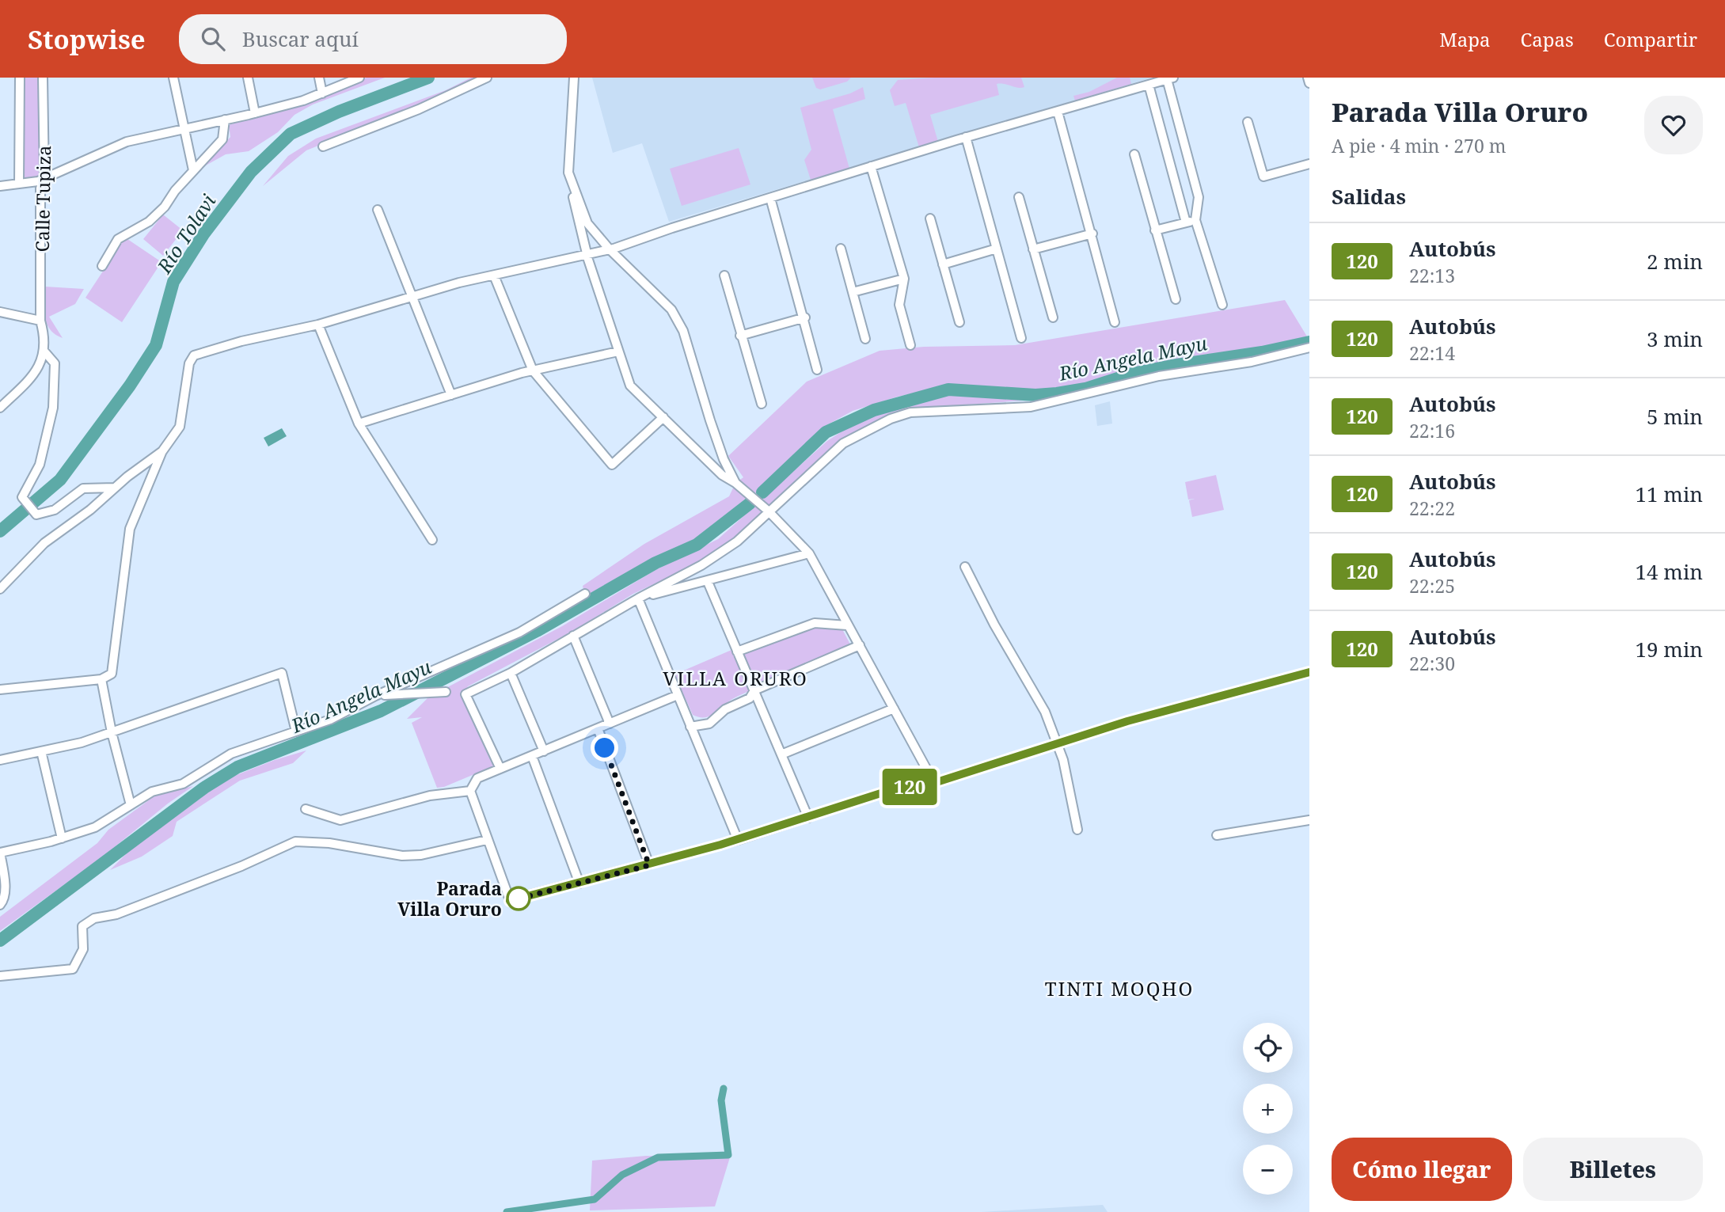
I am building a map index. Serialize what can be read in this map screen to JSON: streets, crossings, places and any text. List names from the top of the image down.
{
  "streets": {
    "street": ["Calle Tupiza"]
  },
  "districts": ["VILLA ORURO", "TINTI MOQHO"],
  "water": ["Río Tolavi", "Río Angela Mayu"],
  "places": ["Parada Villa Oruro"],
  "lines": ["bus line 120"],
  "page": {
    "header": "Stopwise",
    "search": "Buscar aquí",
    "nav": ["Mapa", "Capas", "Compartir"],
    "on_map": "120",
    "heading": [
      ["Parada Villa Oruro", "A pie · 4 min · 270 m"],
      "Salidas"
    ],
    "list": [
      {
        "mark": "120",
        "name": "Autobús",
        "note": "22:13",
        "value": "2 min"
      },
      {
        "mark": "120",
        "name": "Autobús",
        "note": "22:14",
        "value": "3 min"
      },
      {
        "mark": "120",
        "name": "Autobús",
        "note": "22:16",
        "value": "5 min"
      },
      {
        "mark": "120",
        "name": "Autobús",
        "note": "22:22",
        "value": "11 min"
      },
      {
        "mark": "120",
        "name": "Autobús",
        "note": "22:25",
        "value": "14 min"
      },
      {
        "mark": "120",
        "name": "Autobús",
        "note": "22:30",
        "value": "19 min"
      }
    ],
    "map_buttons": ["+", "−"],
    "buttons": ["Cómo llegar", "Billetes"]
  }
}
